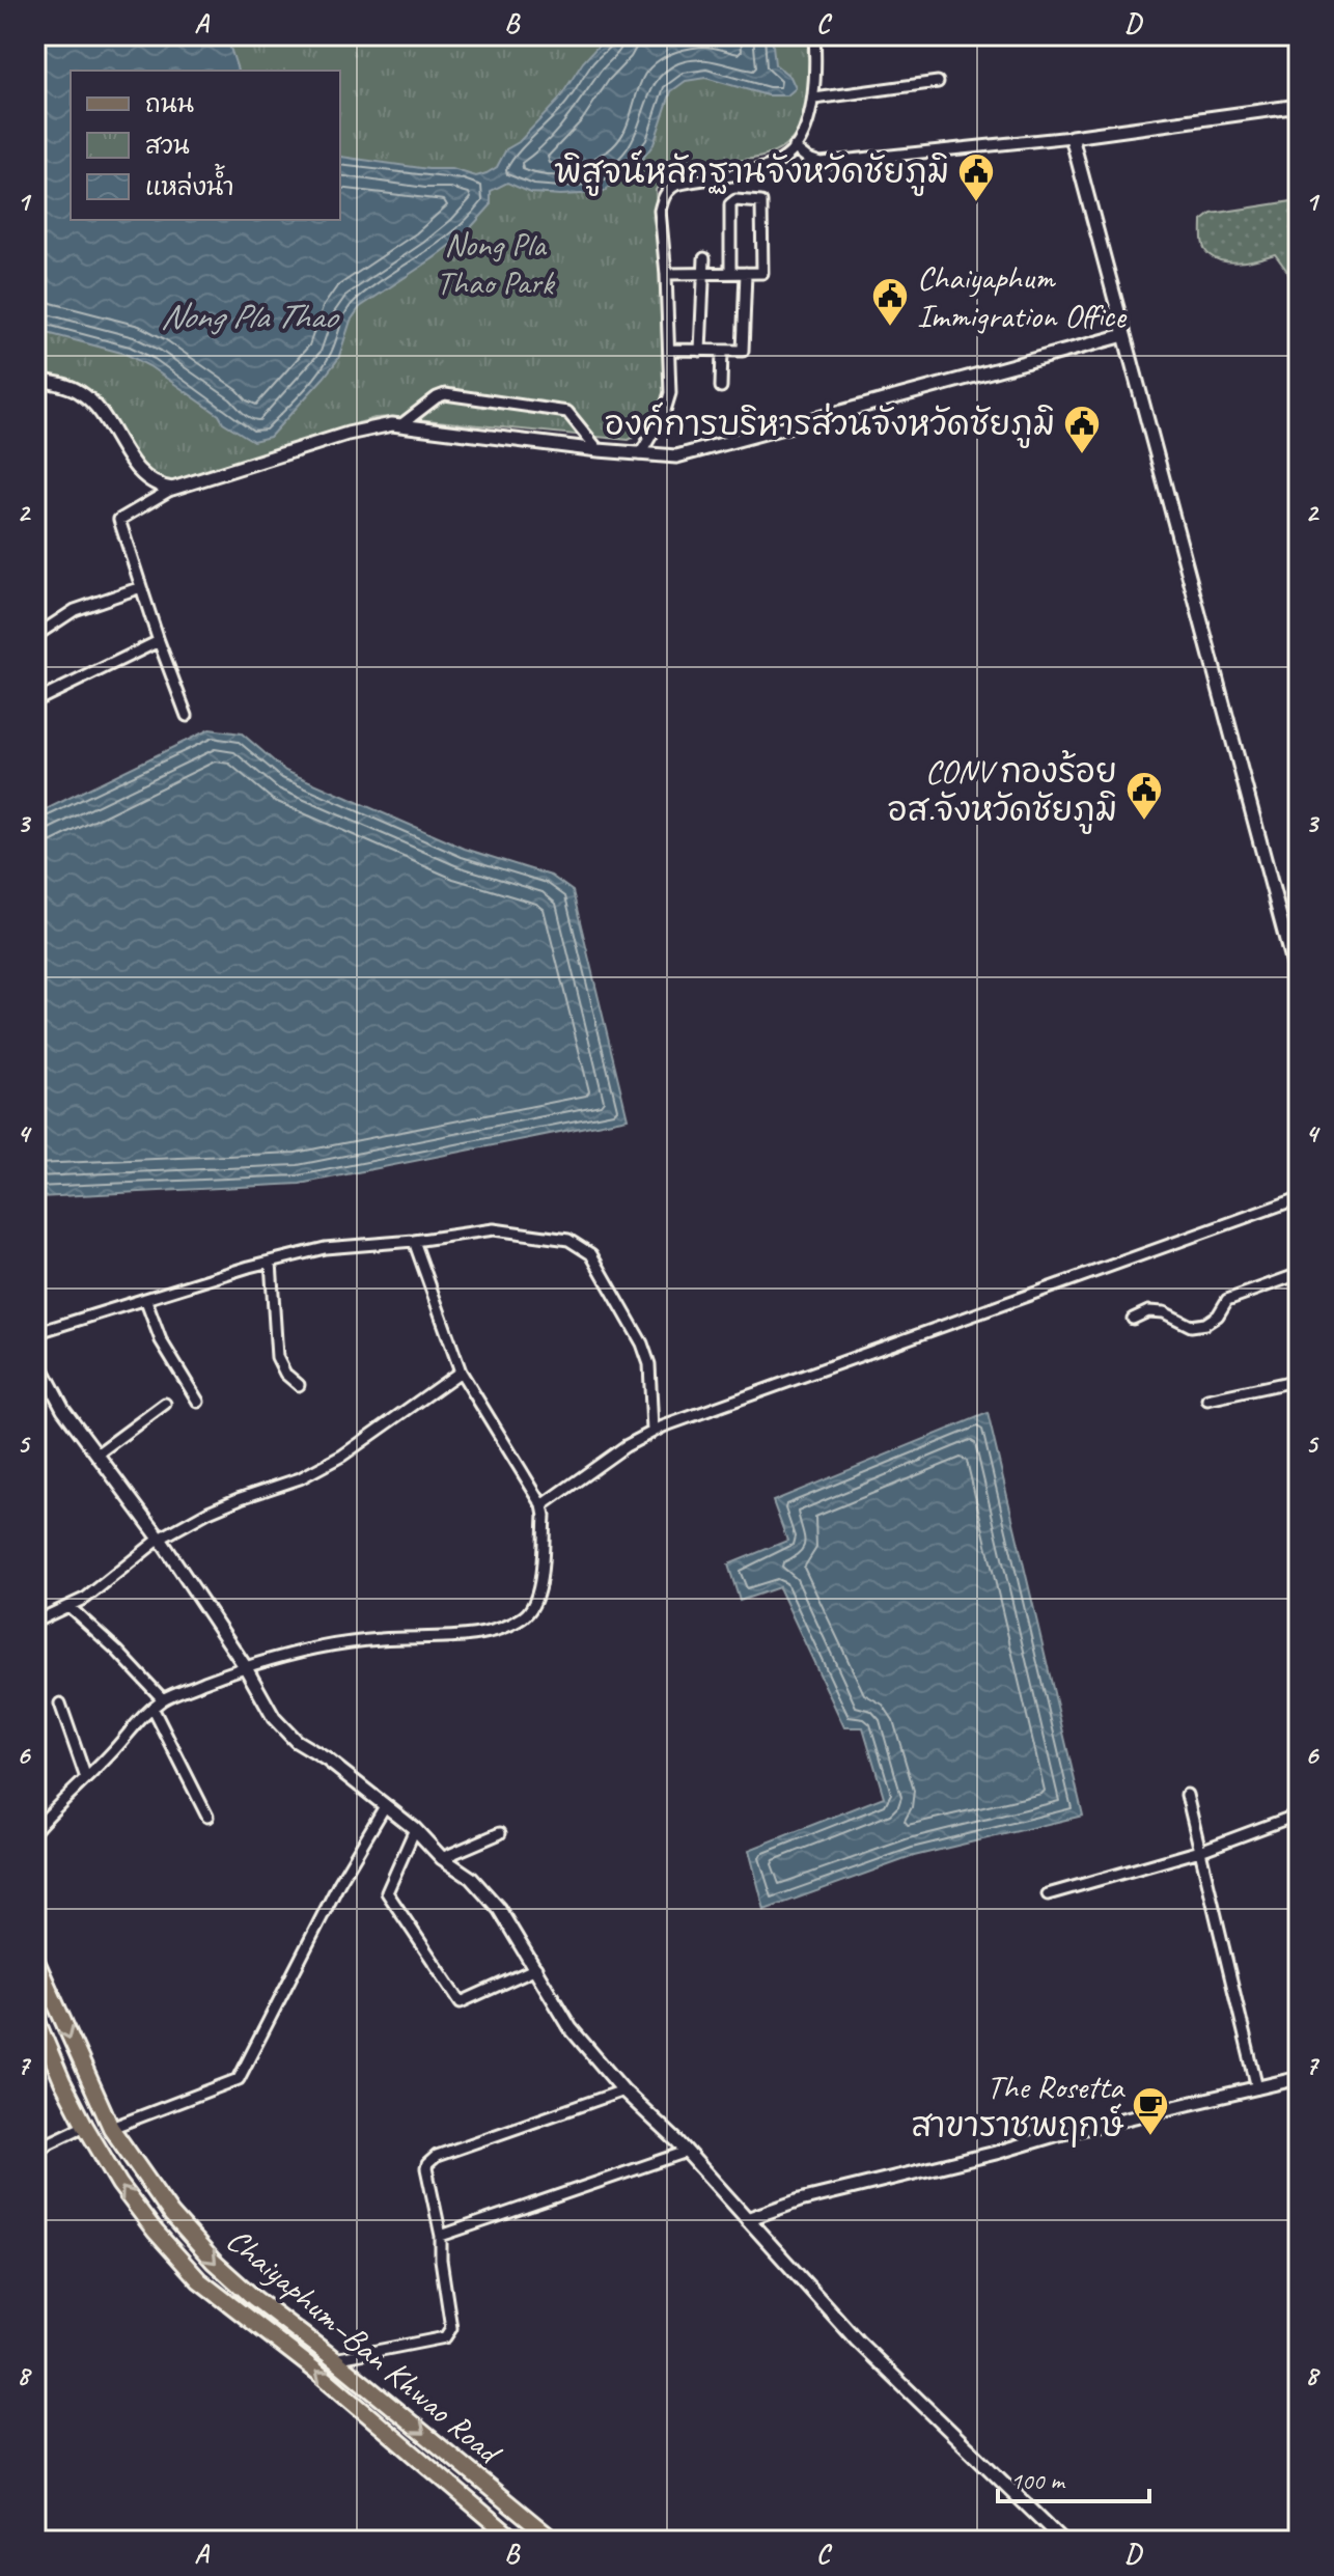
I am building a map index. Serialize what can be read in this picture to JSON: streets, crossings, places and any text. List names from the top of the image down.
{
  "streets": {
    "main road": ["Chaiyaphum–Ban Khwao Road"]
  },
  "water": ["Nong Pla Thao"],
  "parks": ["Nong Pla Thao Park"],
  "places": {
    "public building": [
      "พิสูจน์หลักฐานจังหวัดชัยภูมิ",
      "Chaiyaphum Immigration Office",
      "องค์การบริหารส่วนจังหวัดชัยภูมิ",
      "CONV กองร้อย อส.จังหวัดชัยภูมิ"
    ],
    "cafe": ["The Rosetta สาขาราชพฤกษ์"]
  },
  "legend": ["ถนน", "สวน", "แหล่งน้ำ"],
  "scale_bar": "100 m",
  "grid": {
    "columns": [
      "A",
      "B",
      "C",
      "D"
    ],
    "rows": [
      "1",
      "2",
      "3",
      "4",
      "5",
      "6",
      "7",
      "8"
    ]
  }
}
